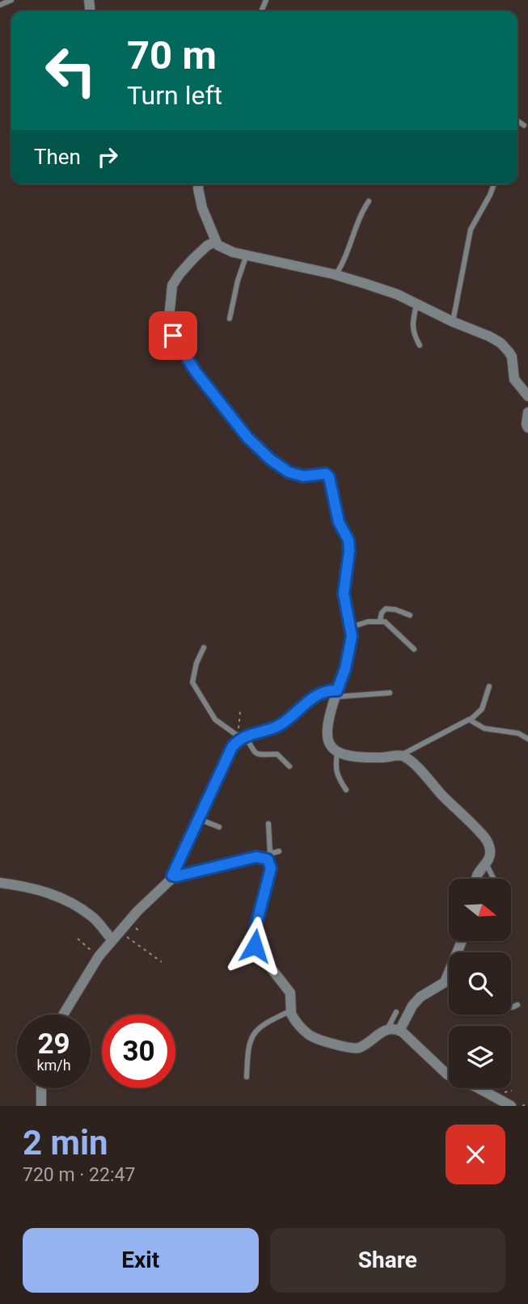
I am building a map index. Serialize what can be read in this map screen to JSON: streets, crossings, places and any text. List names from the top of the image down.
{
  "north": "right",
  "page": {
    "turn": ["70 m", "Turn left"],
    "then": "Then",
    "speed": "29 km/h",
    "limit": "30",
    "heading": ["2 min", "720 m · 22:47"],
    "buttons": ["Exit", "Share"]
  }
}
